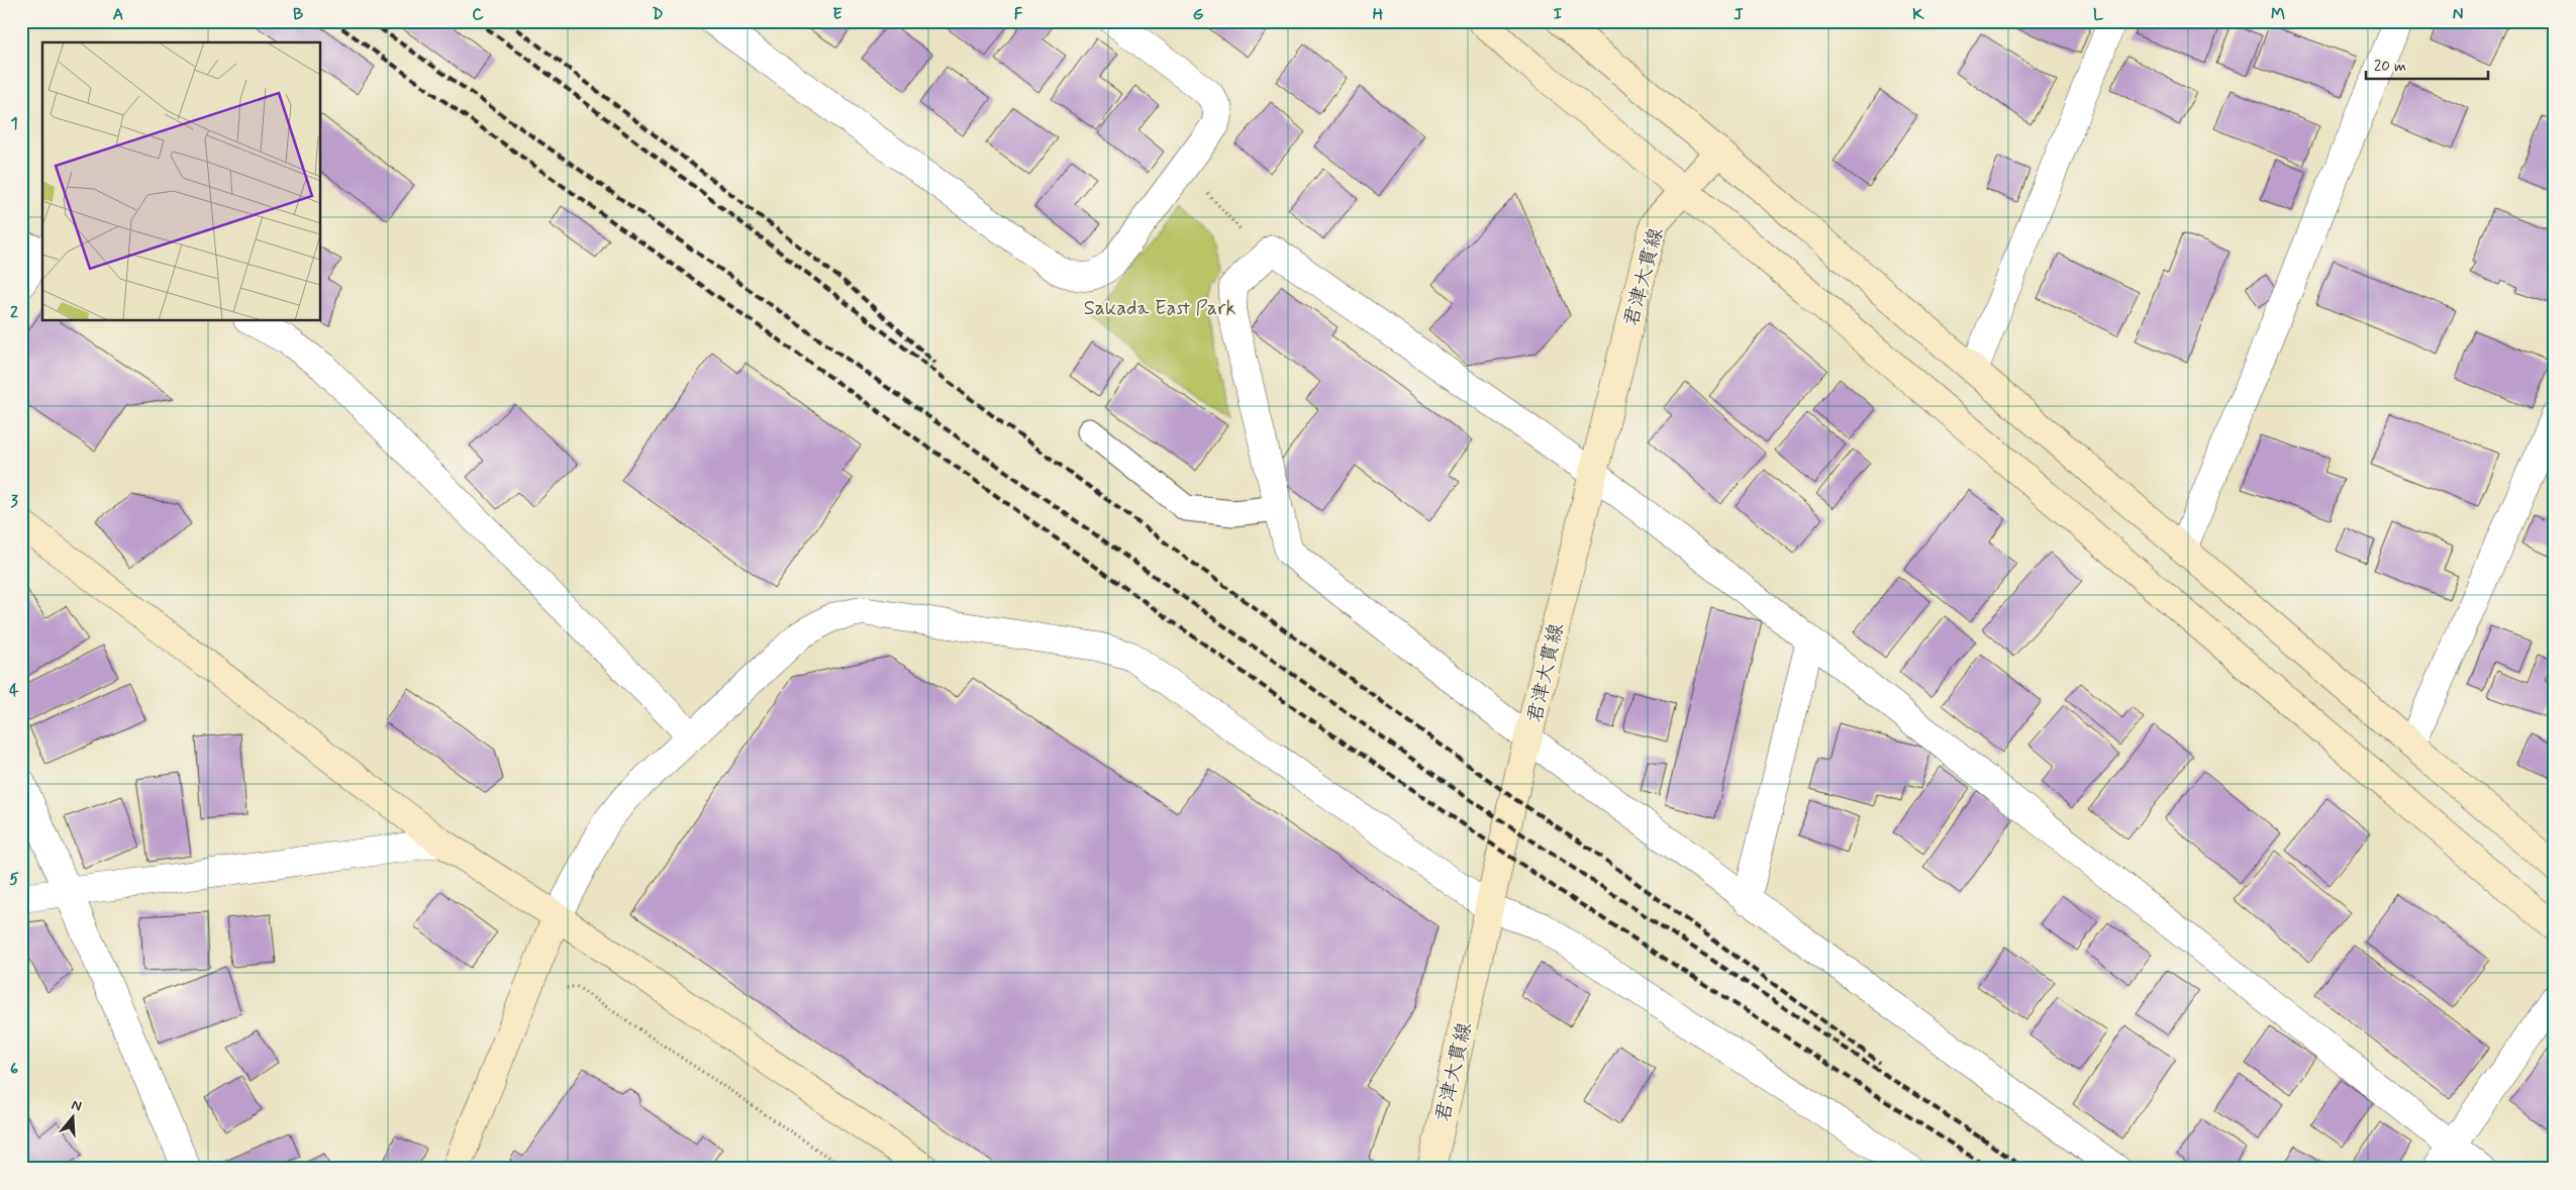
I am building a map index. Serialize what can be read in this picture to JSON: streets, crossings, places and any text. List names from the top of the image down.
{
  "streets": {
    "street": ["君津大貫線"]
  },
  "parks": ["Sakada East Park"],
  "scale_bar": "20 m",
  "north": "top",
  "grid": {
    "columns": [
      "A",
      "B",
      "C",
      "D",
      "E",
      "F",
      "G",
      "H",
      "I",
      "J",
      "K",
      "L",
      "M",
      "N"
    ],
    "rows": [
      "1",
      "2",
      "3",
      "4",
      "5",
      "6"
    ]
  }
}
